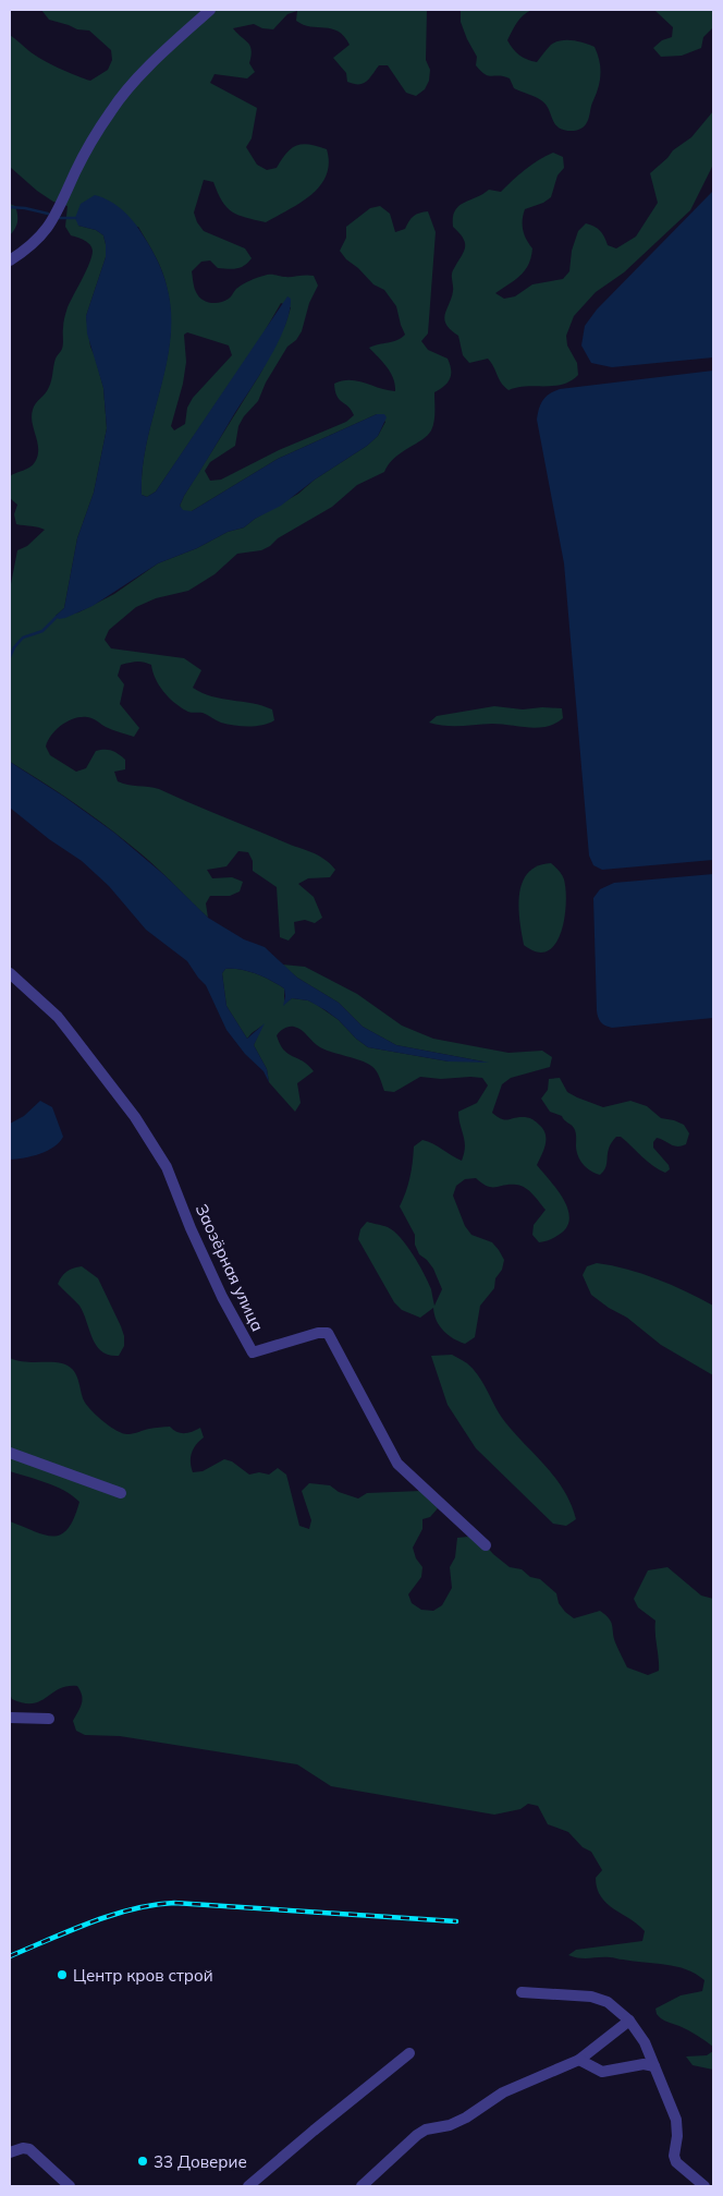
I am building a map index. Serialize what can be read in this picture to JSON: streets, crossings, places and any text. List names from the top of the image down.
{
  "streets": {
    "street": ["Заозёрная улица"]
  },
  "places": ["Центр кров строй", "33 Доверие"]
}
